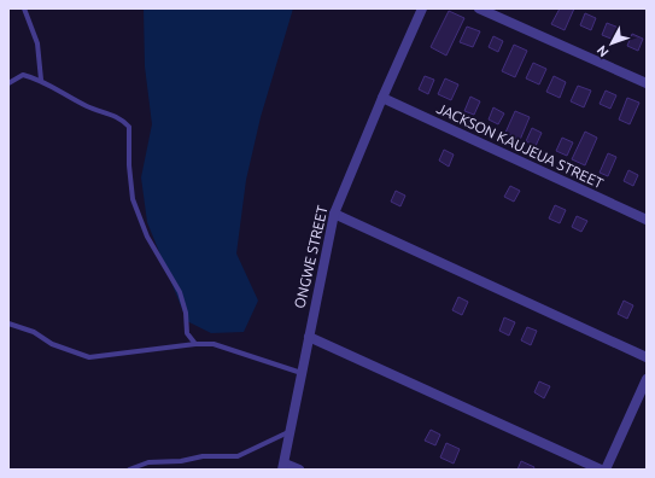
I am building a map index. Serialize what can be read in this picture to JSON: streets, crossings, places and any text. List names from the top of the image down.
{
  "streets": {
    "street": ["JACKSON KAUJEUA STREET", "ONGWE STREET"]
  },
  "crossings": [
    ["JACKSON KAUJEUA STREET", "ONGWE STREET"]
  ],
  "north": "bottom left"
}
